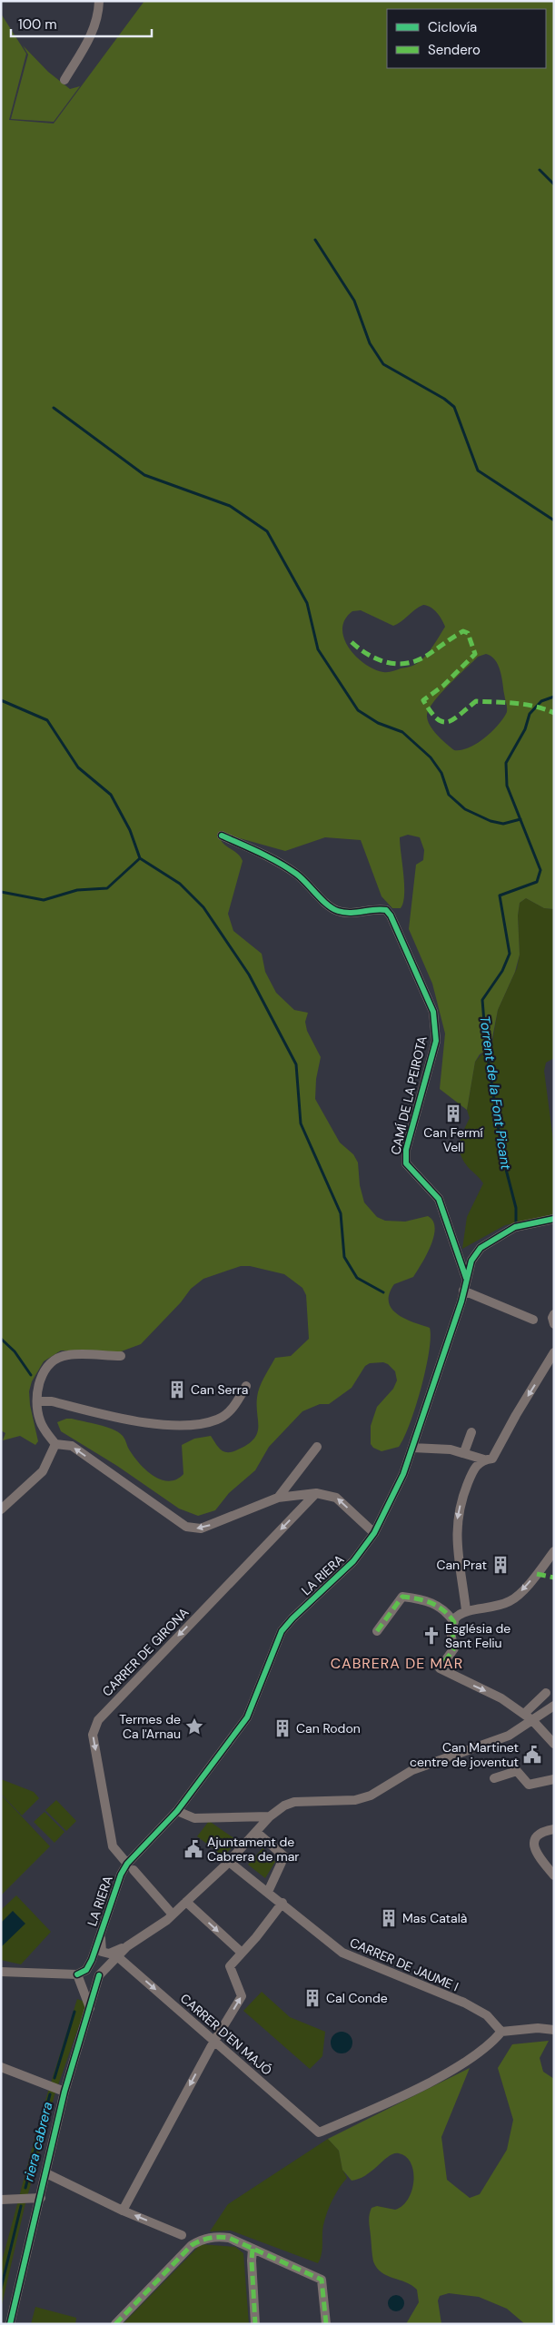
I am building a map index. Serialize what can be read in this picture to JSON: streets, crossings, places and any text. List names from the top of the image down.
{
  "streets": {
    "street": [
      "CAMÍ DE LA PEIROTA",
      "LA RIERA",
      "CARRER DE GIRONA",
      "CARRER DE JAUME I",
      "CARRER D'EN MAJÓ"
    ]
  },
  "crossings": [
    ["CAMÍ DE LA PEIROTA", "LA RIERA"],
    ["LA RIERA", "CARRER DE GIRONA"],
    ["CARRER DE JAUME I", "CARRER D'EN MAJÓ"]
  ],
  "one_way": ["CARRER DE GIRONA"],
  "districts": ["CABRERA DE MAR"],
  "water": ["Torrent de la Font Picant", "riera cabrera"],
  "places": {
    "building": [
      "Can Fermí Vell",
      "Can Serra",
      "Can Prat",
      "Can Rodon",
      "Mas Català",
      "Cal Conde"
    ],
    "church": ["Església de Sant Feliu"],
    "place": ["Termes de Ca l'Arnau"],
    "public building": ["Can Martinet centre de joventut", "Ajuntament de Cabrera de mar"]
  },
  "legend": ["Ciclovía", "Sendero"],
  "scale_bar": "100 m"
}
